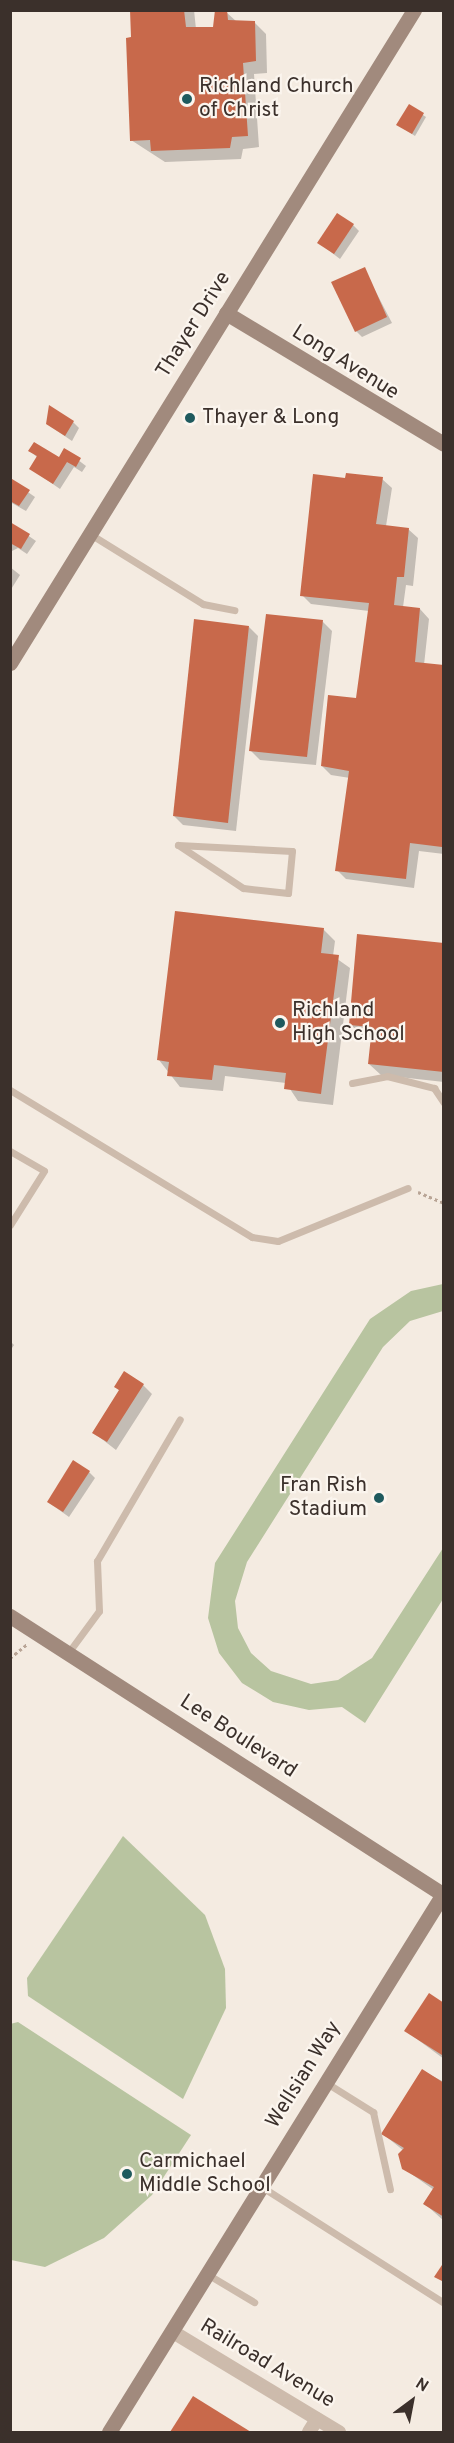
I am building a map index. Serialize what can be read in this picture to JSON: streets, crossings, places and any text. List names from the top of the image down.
{
  "streets": {
    "street": [
      "Thayer Drive",
      "Long Avenue",
      "Lee Boulevard",
      "Wellsian Way",
      "Railroad Avenue"
    ]
  },
  "crossings": [
    ["Thayer Drive", "Long Avenue"],
    ["Lee Boulevard", "Wellsian Way"],
    ["Wellsian Way", "Railroad Avenue"]
  ],
  "places": [
    "Richland Church of Christ",
    "Thayer & Long",
    "Richland High School",
    "Fran Rish Stadium",
    "Carmichael Middle School"
  ],
  "north": "top right"
}
